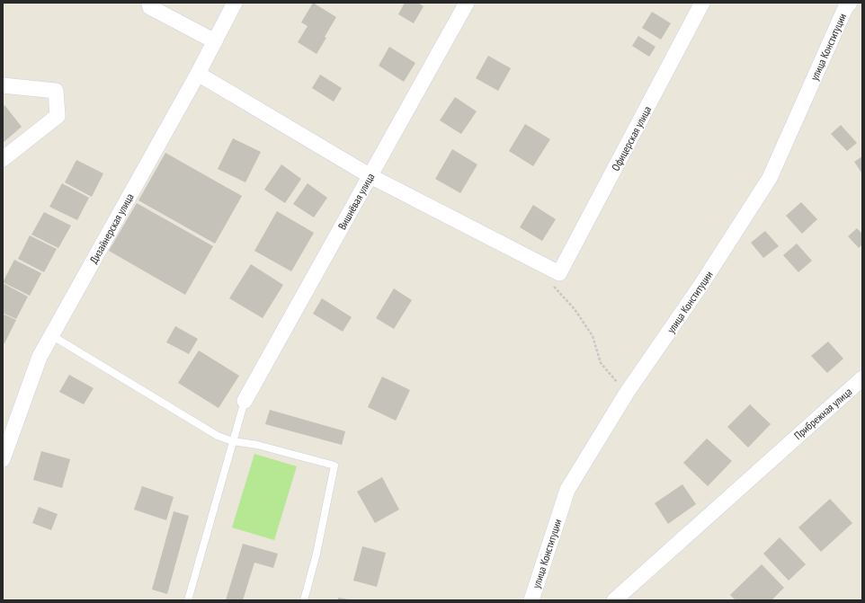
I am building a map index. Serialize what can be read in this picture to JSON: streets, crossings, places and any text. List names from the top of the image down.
{
  "streets": {
    "street": [
      "улица Конституции",
      "Офицерская улица",
      "Вишнёвая улица",
      "Дизайнерская улица",
      "Прибрежная улица"
    ]
  }
}
